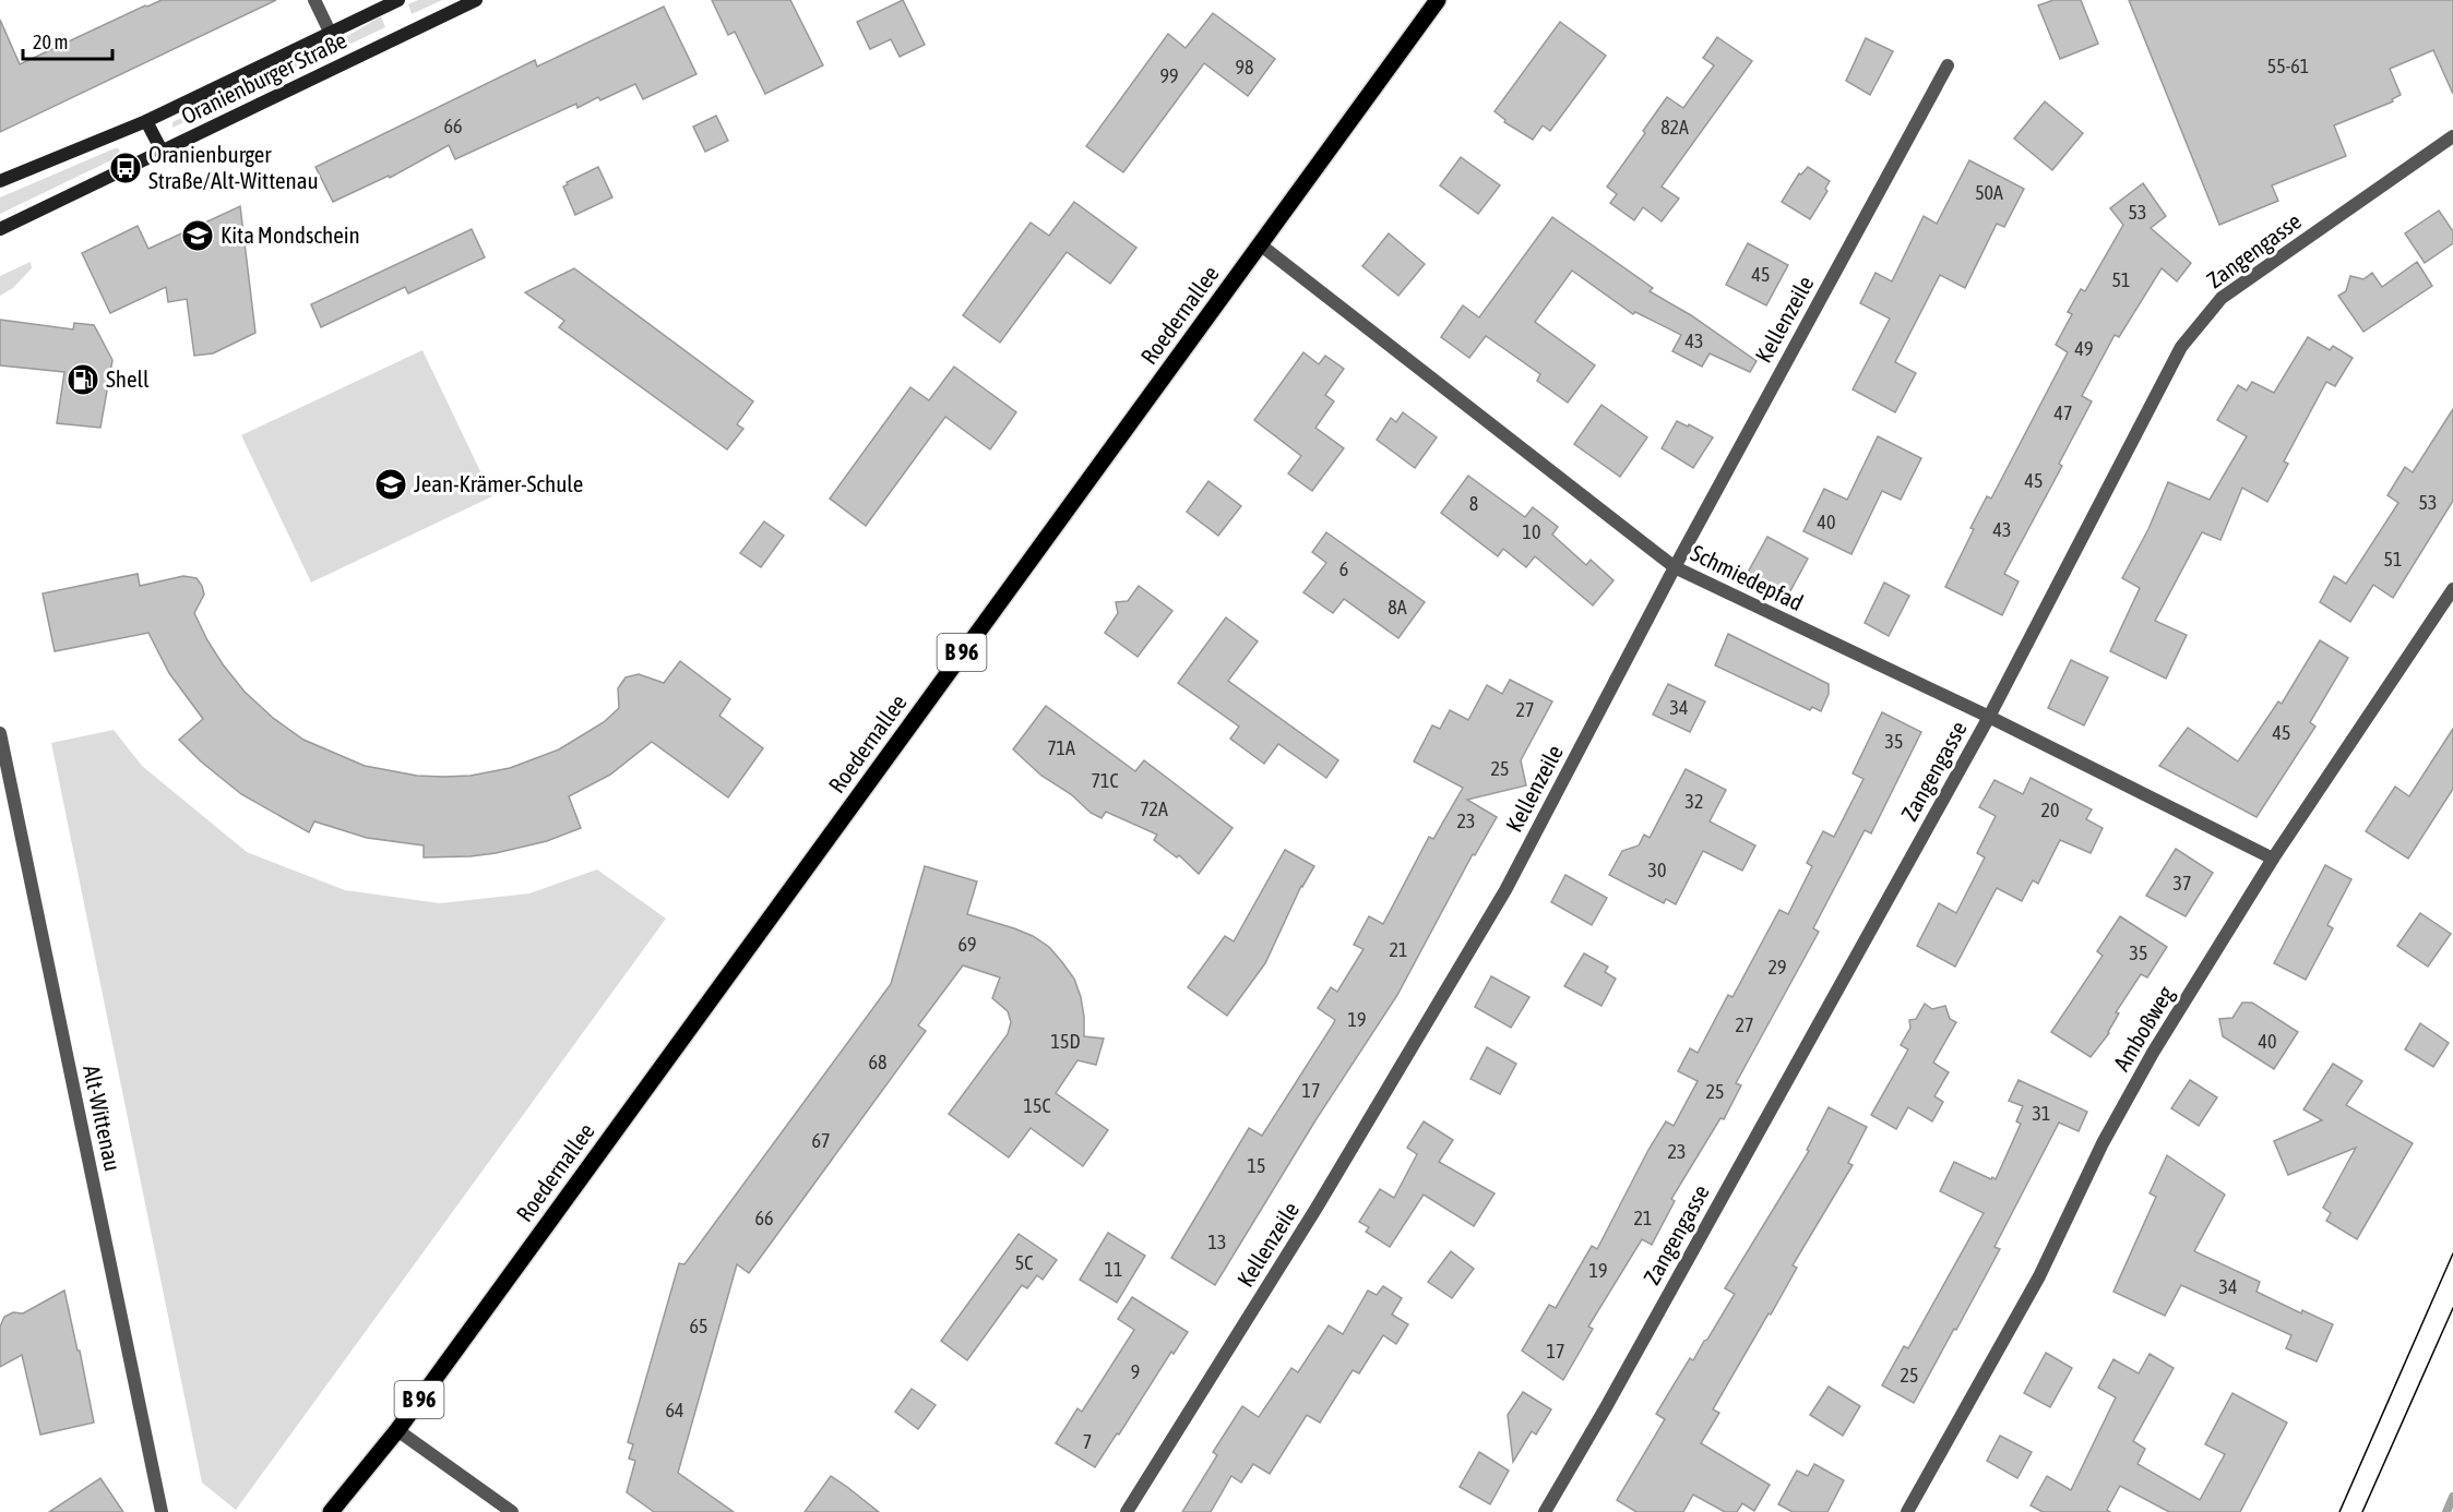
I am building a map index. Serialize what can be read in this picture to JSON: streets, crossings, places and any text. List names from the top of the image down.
{
  "streets": {
    "main road": ["Oranienburger Straße", "Roedernallee", "B 96"],
    "street": [
      "Zangengasse",
      "Kellenzeile",
      "Schmiedepfad",
      "Amboßweg",
      "Alt-Wittenau"
    ]
  },
  "crossings": [
    ["Zangengasse", "Schmiedepfad"],
    ["Roedernallee", "Schmiedepfad"],
    ["Kellenzeile", "Schmiedepfad"],
    ["Schmiedepfad", "Amboßweg"]
  ],
  "places": {
    "bus stop": ["Oranienburger Straße/Alt-Wittenau"],
    "school or university": ["Kita Mondschein", "Jean-Krämer-Schule"],
    "fuel station": ["Shell"]
  },
  "house_numbers": [
    "55-61",
    "98",
    "99",
    "66",
    "82A",
    "50A",
    "53",
    "45",
    "51",
    "43",
    "49",
    "47",
    "45",
    "53",
    "8",
    "40",
    "43",
    "10",
    "51",
    "6",
    "8A",
    "34",
    "27",
    "45",
    "35",
    "71A",
    "25",
    "71C",
    "32",
    "72A",
    "20",
    "23",
    "30",
    "37",
    "69",
    "21",
    "35",
    "29",
    "19",
    "27",
    "15D",
    "40",
    "68",
    "17",
    "25",
    "15C",
    "31",
    "67",
    "23",
    "15",
    "66",
    "21",
    "13",
    "5C",
    "11",
    "19",
    "34",
    "65",
    "17",
    "9",
    "25",
    "64",
    "7"
  ],
  "scale_bar": "20 m"
}
